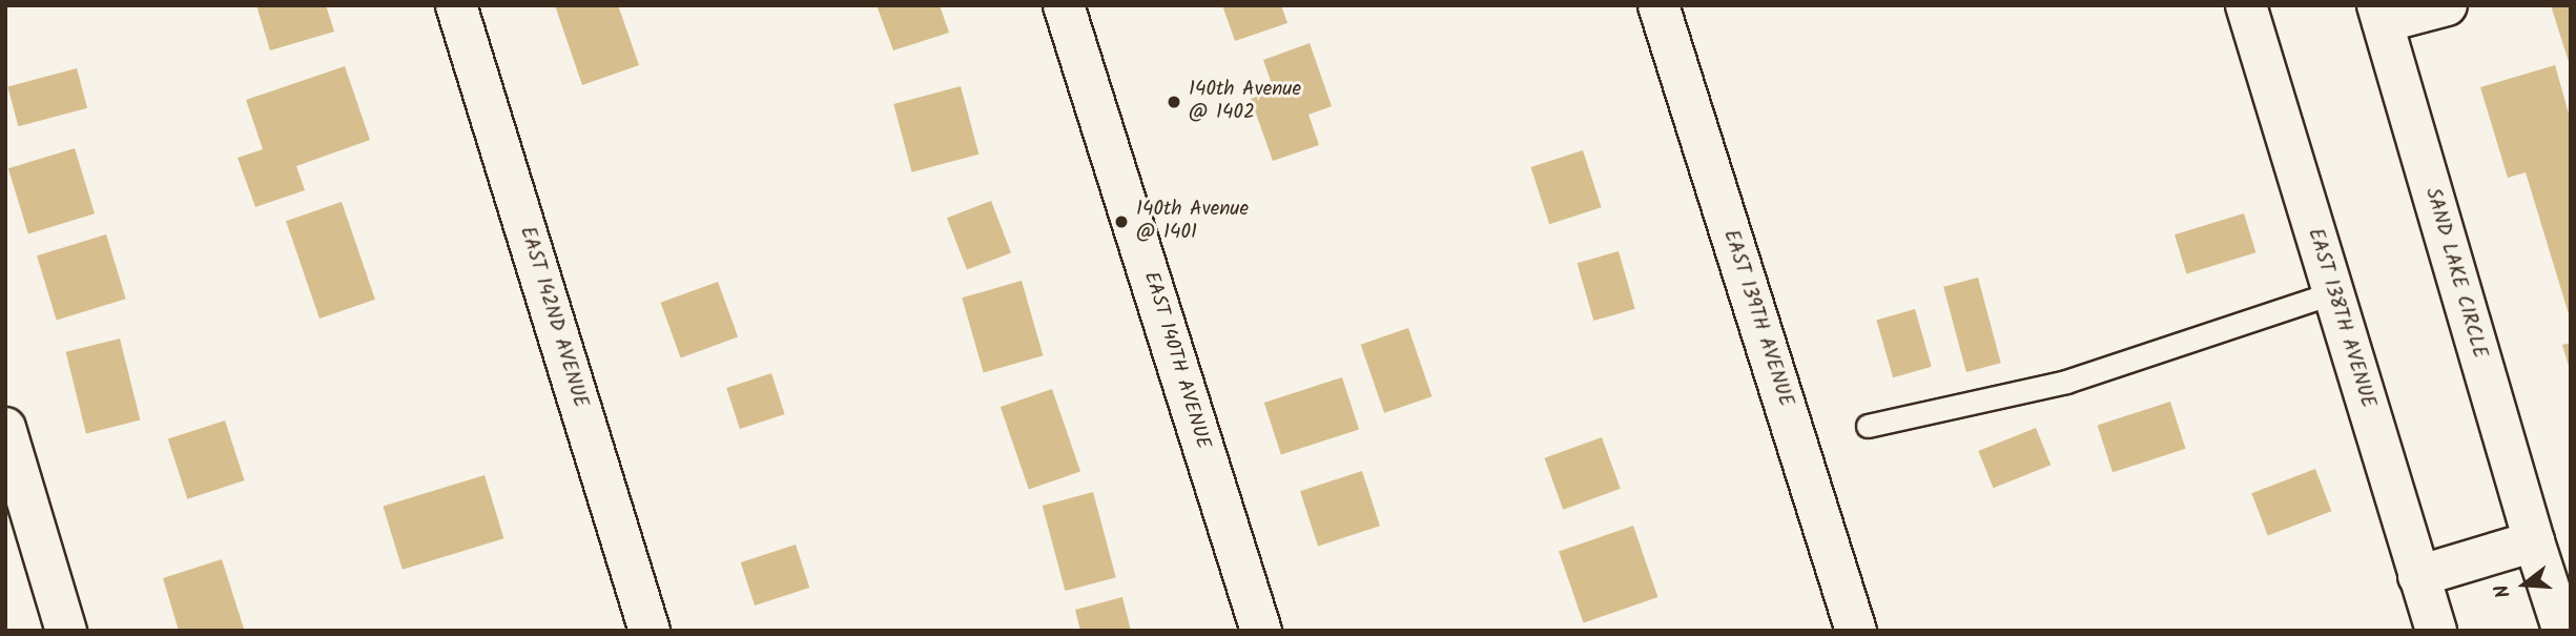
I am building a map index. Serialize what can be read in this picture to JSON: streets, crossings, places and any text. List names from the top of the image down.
{
  "streets": {
    "street": [
      "SAND LAKE CIRCLE",
      "EAST 142ND AVENUE",
      "EAST 139TH AVENUE",
      "EAST 138TH AVENUE",
      "EAST 140TH AVENUE"
    ]
  },
  "places": ["140th Avenue @ 1402", "140th Avenue @ 1401"],
  "north": "left"
}
